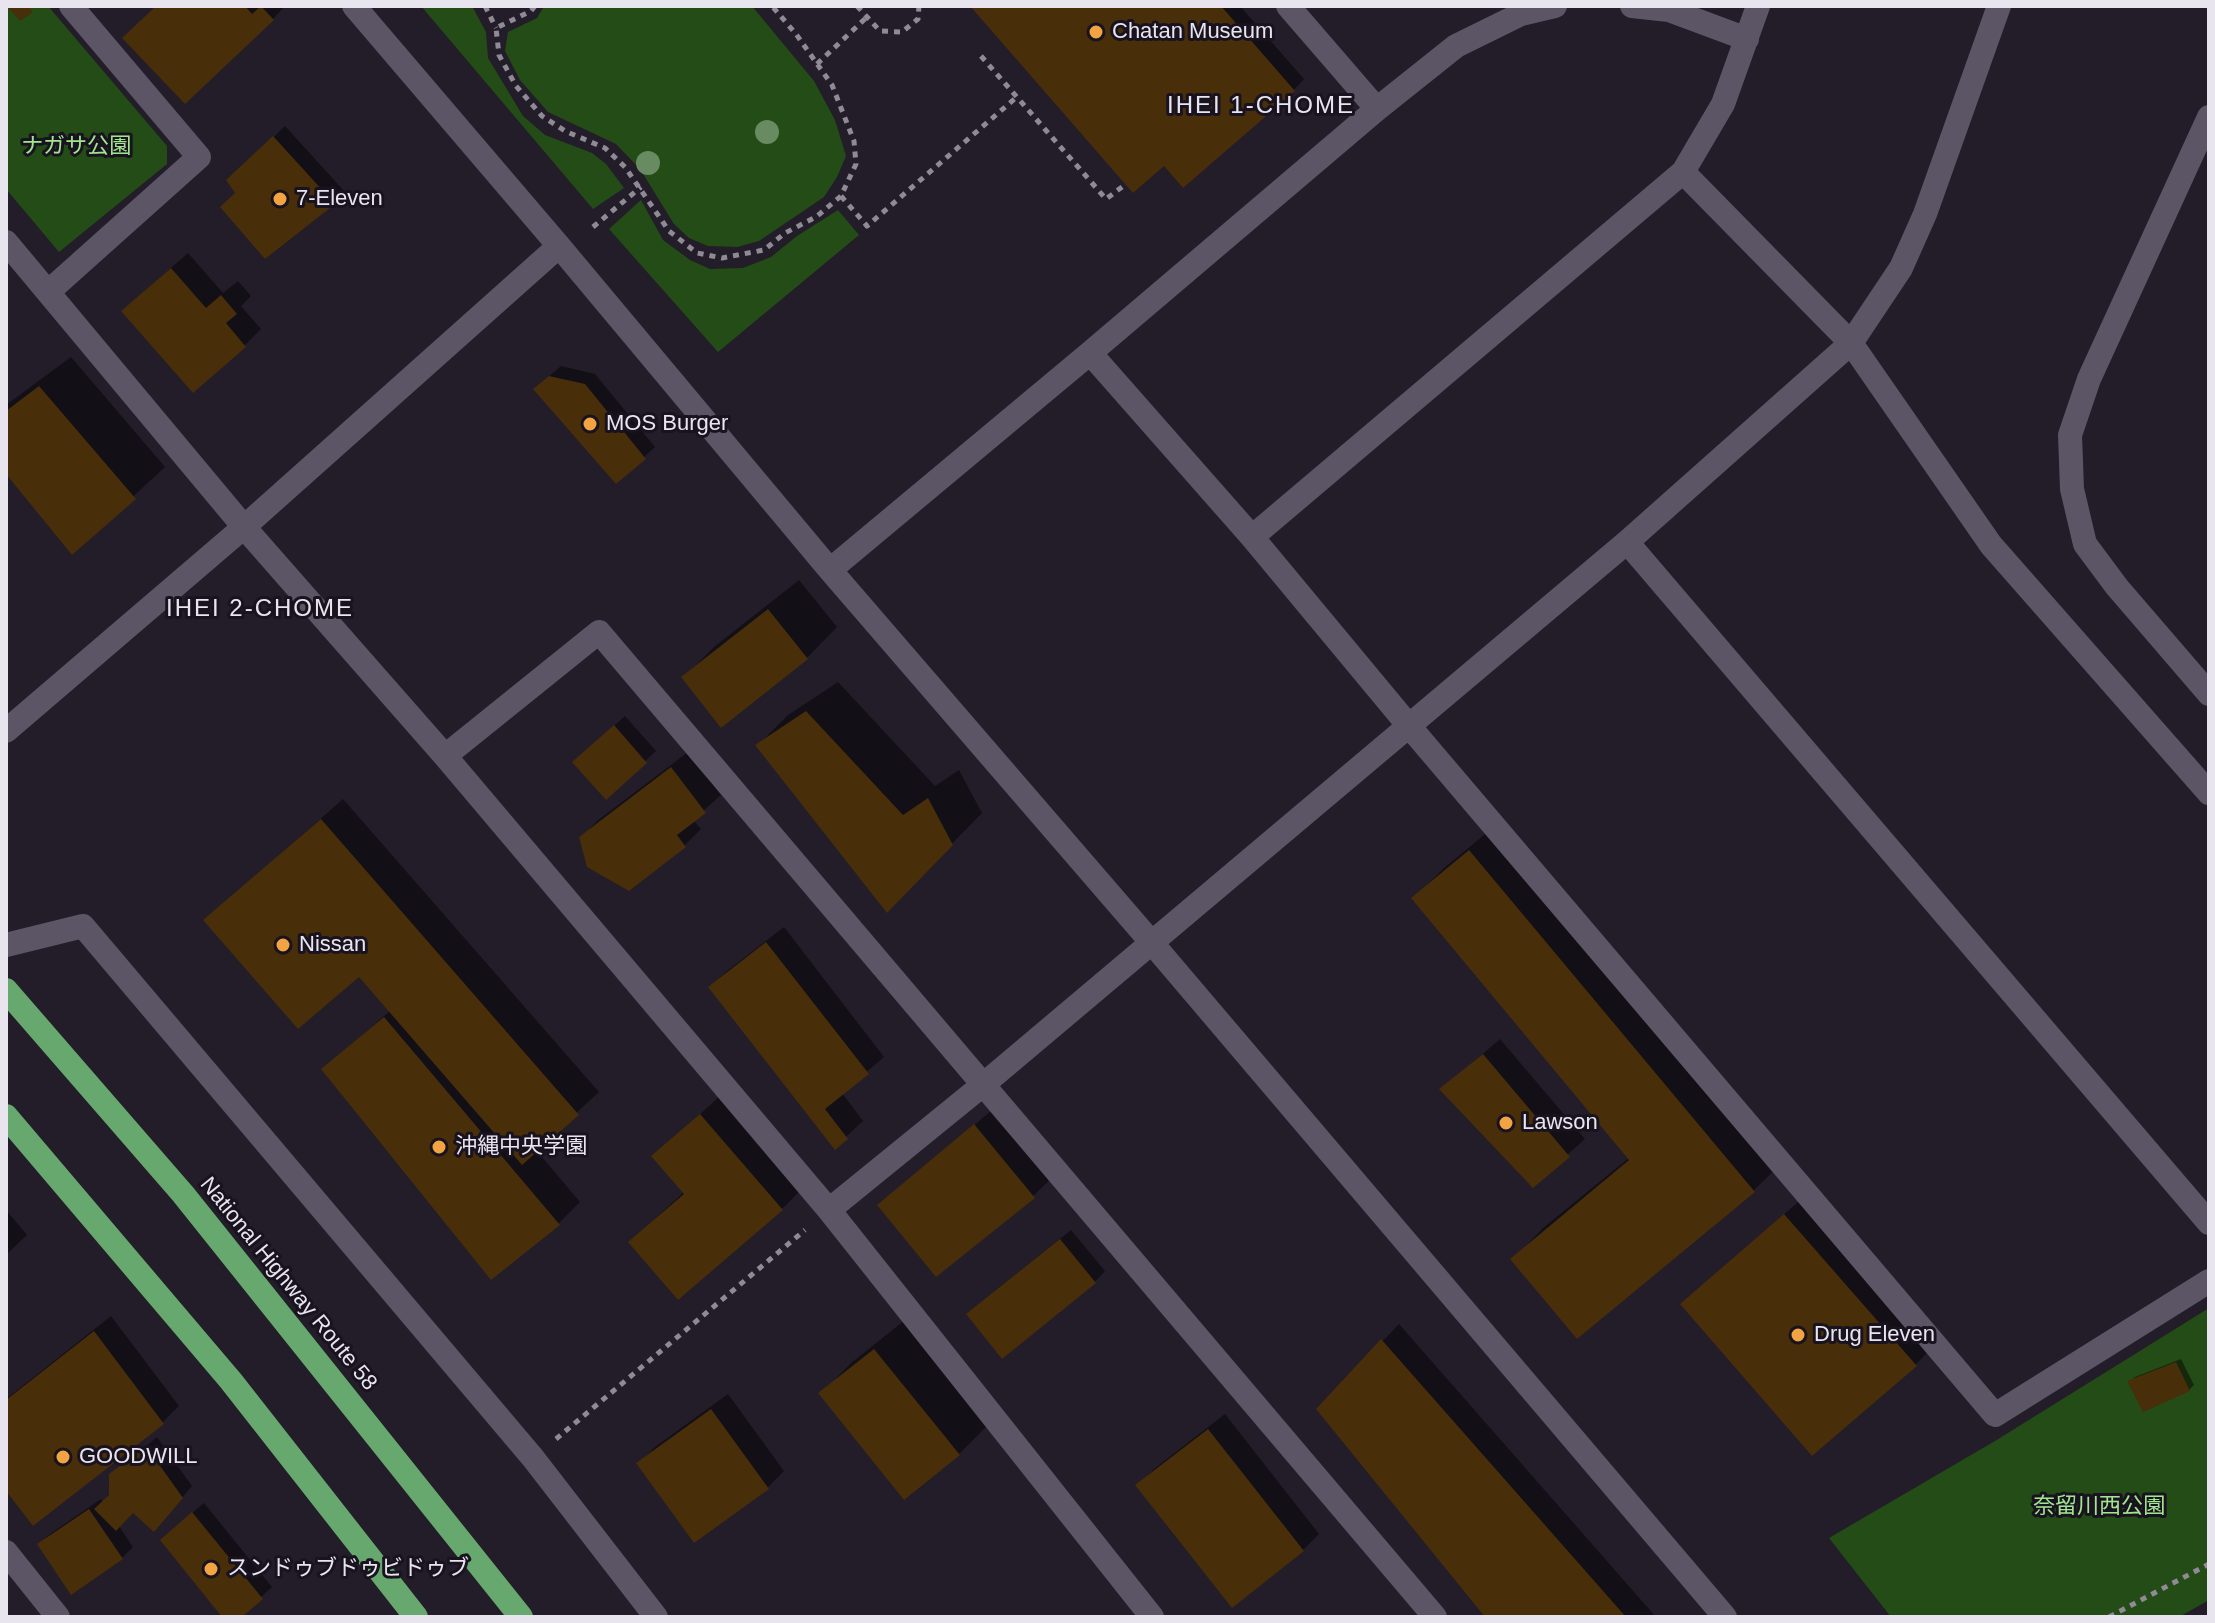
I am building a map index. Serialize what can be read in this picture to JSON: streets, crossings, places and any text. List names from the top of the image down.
{
  "streets": {
    "highway": ["National Highway Route 58"]
  },
  "districts": ["IHEI 1-CHOME", "IHEI 2-CHOME"],
  "parks": ["ナガサ公園", "奈留川西公園"],
  "places": [
    "Chatan Museum",
    "7-Eleven",
    "MOS Burger",
    "Nissan",
    "Lawson",
    "沖縄中央学園",
    "Drug Eleven",
    "GOODWILL",
    "スンドゥブドゥビドゥブ"
  ]
}
